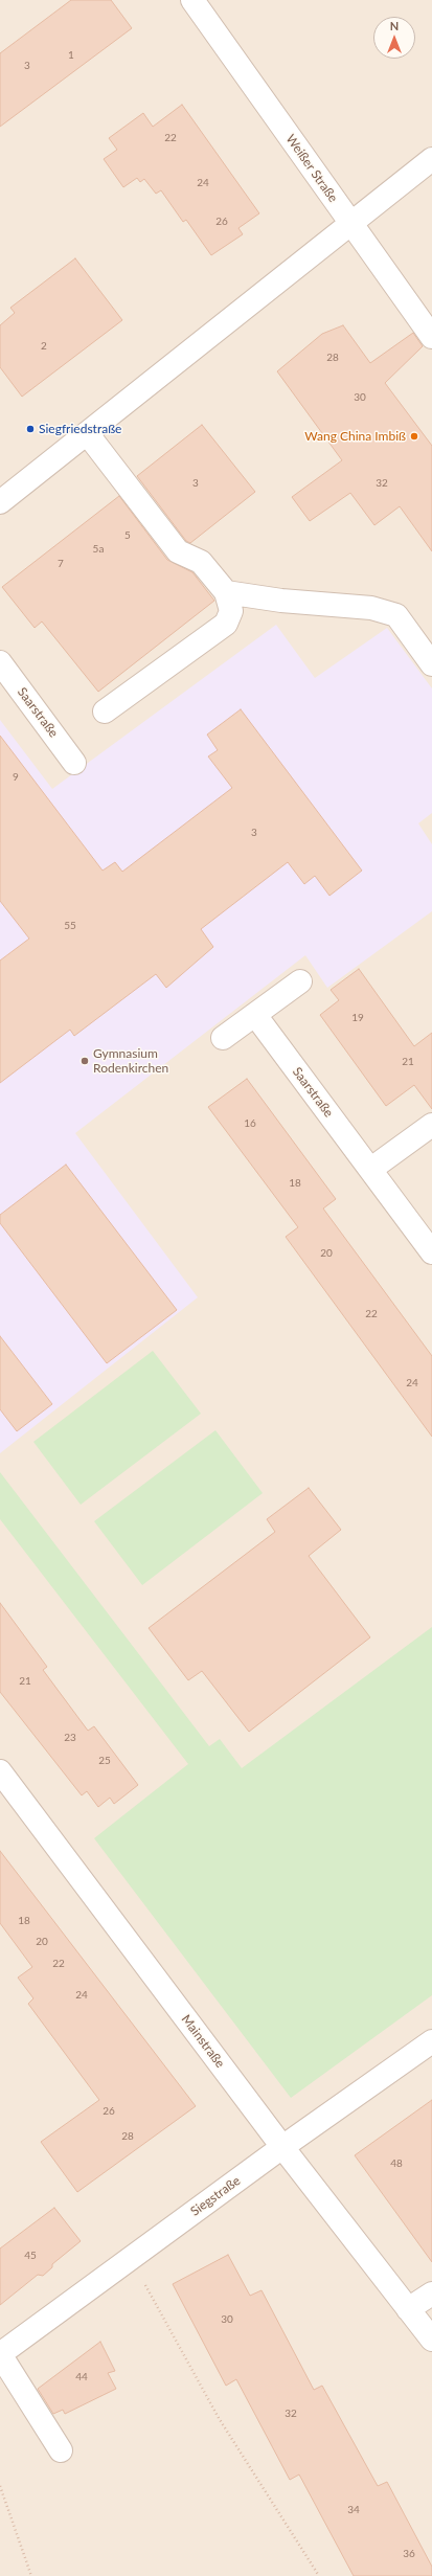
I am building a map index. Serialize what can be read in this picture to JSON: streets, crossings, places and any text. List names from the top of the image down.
{
  "streets": {
    "street": [
      "Weißer Straße",
      "Saarstraße",
      "Mainstraße",
      "Siegstraße"
    ]
  },
  "crossings": [
    ["Mainstraße", "Siegstraße"]
  ],
  "places": ["Siegfriedstraße", "Wang China Imbiß", "Gymnasium Rodenkirchen"],
  "house_numbers": [
    "1",
    "3",
    "22",
    "24",
    "26",
    "2",
    "28",
    "30",
    "3",
    "32",
    "5",
    "5a",
    "7",
    "9",
    "3",
    "55",
    "19",
    "21",
    "16",
    "18",
    "20",
    "22",
    "24",
    "21",
    "23",
    "25",
    "18",
    "20",
    "22",
    "24",
    "26",
    "28",
    "48",
    "45",
    "30",
    "44",
    "32",
    "34",
    "36"
  ],
  "north": "top"
}
